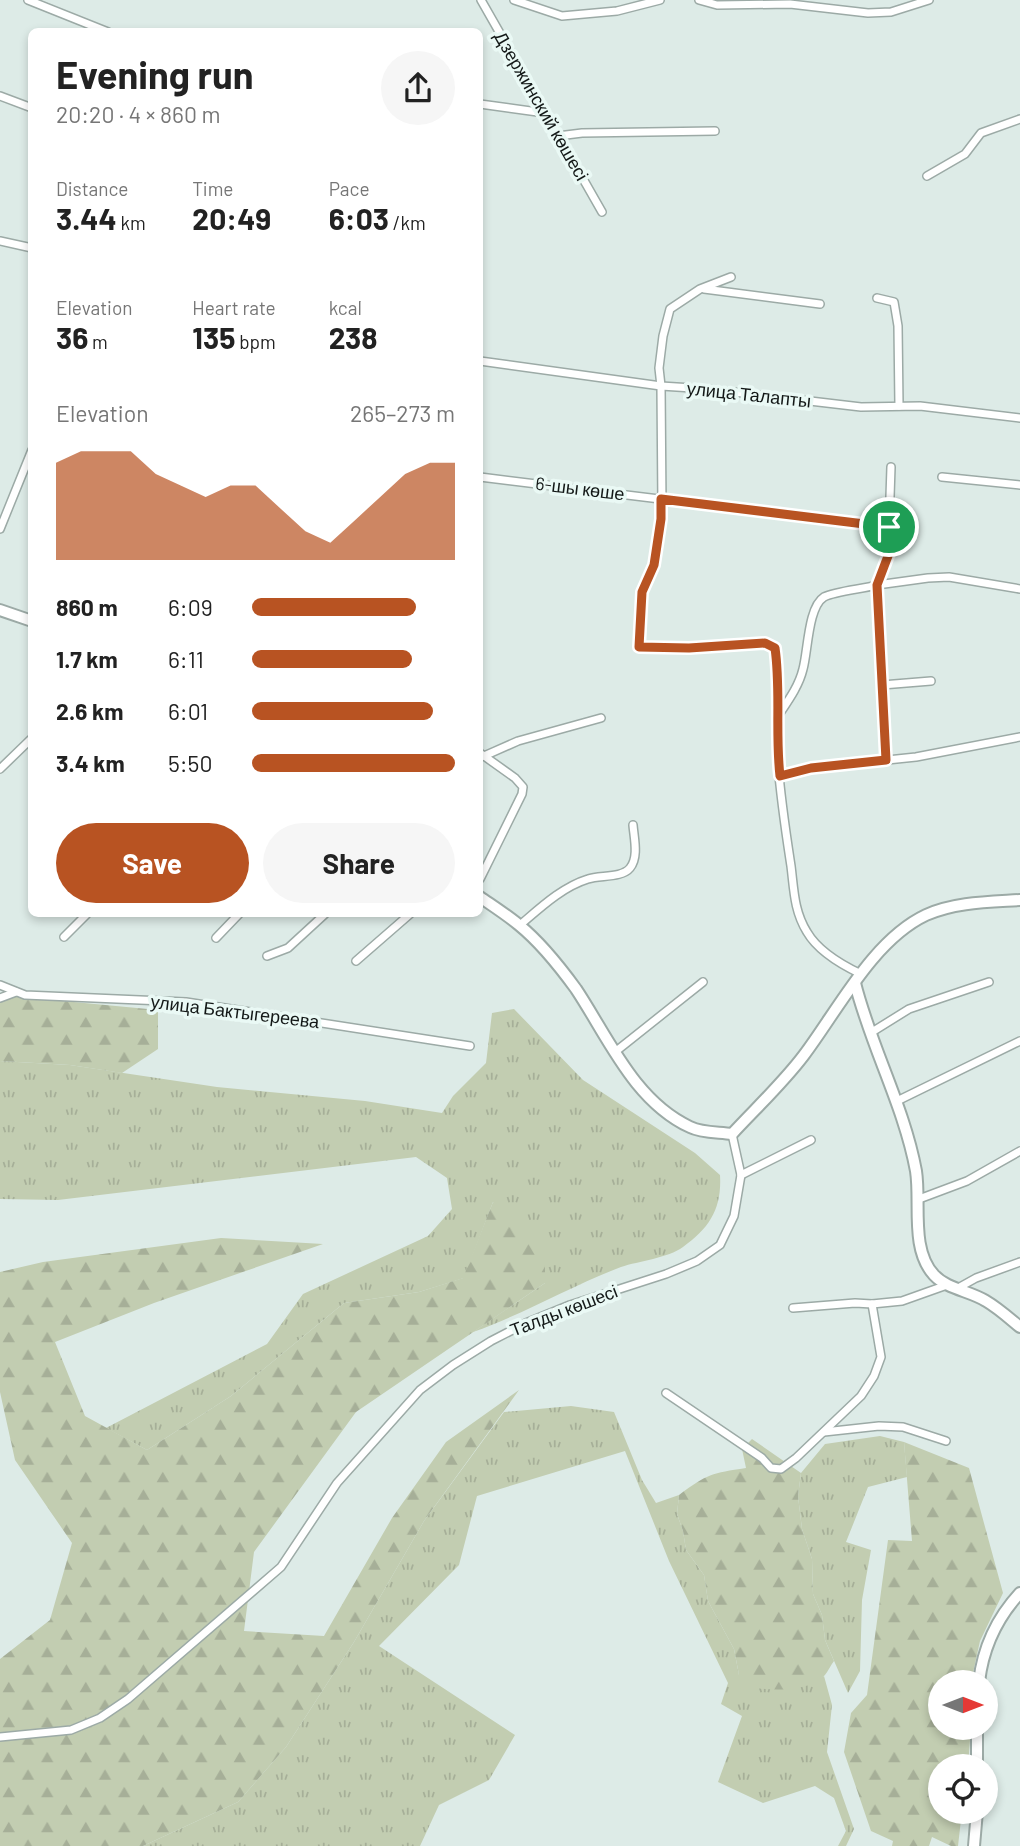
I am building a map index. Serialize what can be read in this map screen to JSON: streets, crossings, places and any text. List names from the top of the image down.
{
  "streets": {
    "street": [
      "Дзержинский көшесі",
      "улица Талапты",
      "6-шы көше",
      "улица Бактыгереева",
      "Талды көшесі"
    ]
  },
  "north": "right",
  "page": {
    "heading": ["Evening run", "20:20 · 4 × 860 m"],
    "stats": [
      ["Distance", "3.44 km"],
      ["Time", "20:49"],
      ["Pace", "6:03 /km"],
      ["Elevation", "36 m"],
      ["Heart rate", "135 bpm"],
      ["kcal", "238"]
    ],
    "chart": ["Elevation", "265–273 m"],
    "list": [
      {
        "name": "860 m",
        "note": "6:09"
      },
      {
        "name": "1.7 km",
        "note": "6:11"
      },
      {
        "name": "2.6 km",
        "note": "6:01"
      },
      {
        "name": "3.4 km",
        "note": "5:50"
      }
    ],
    "buttons": ["Save", "Share"]
  }
}
